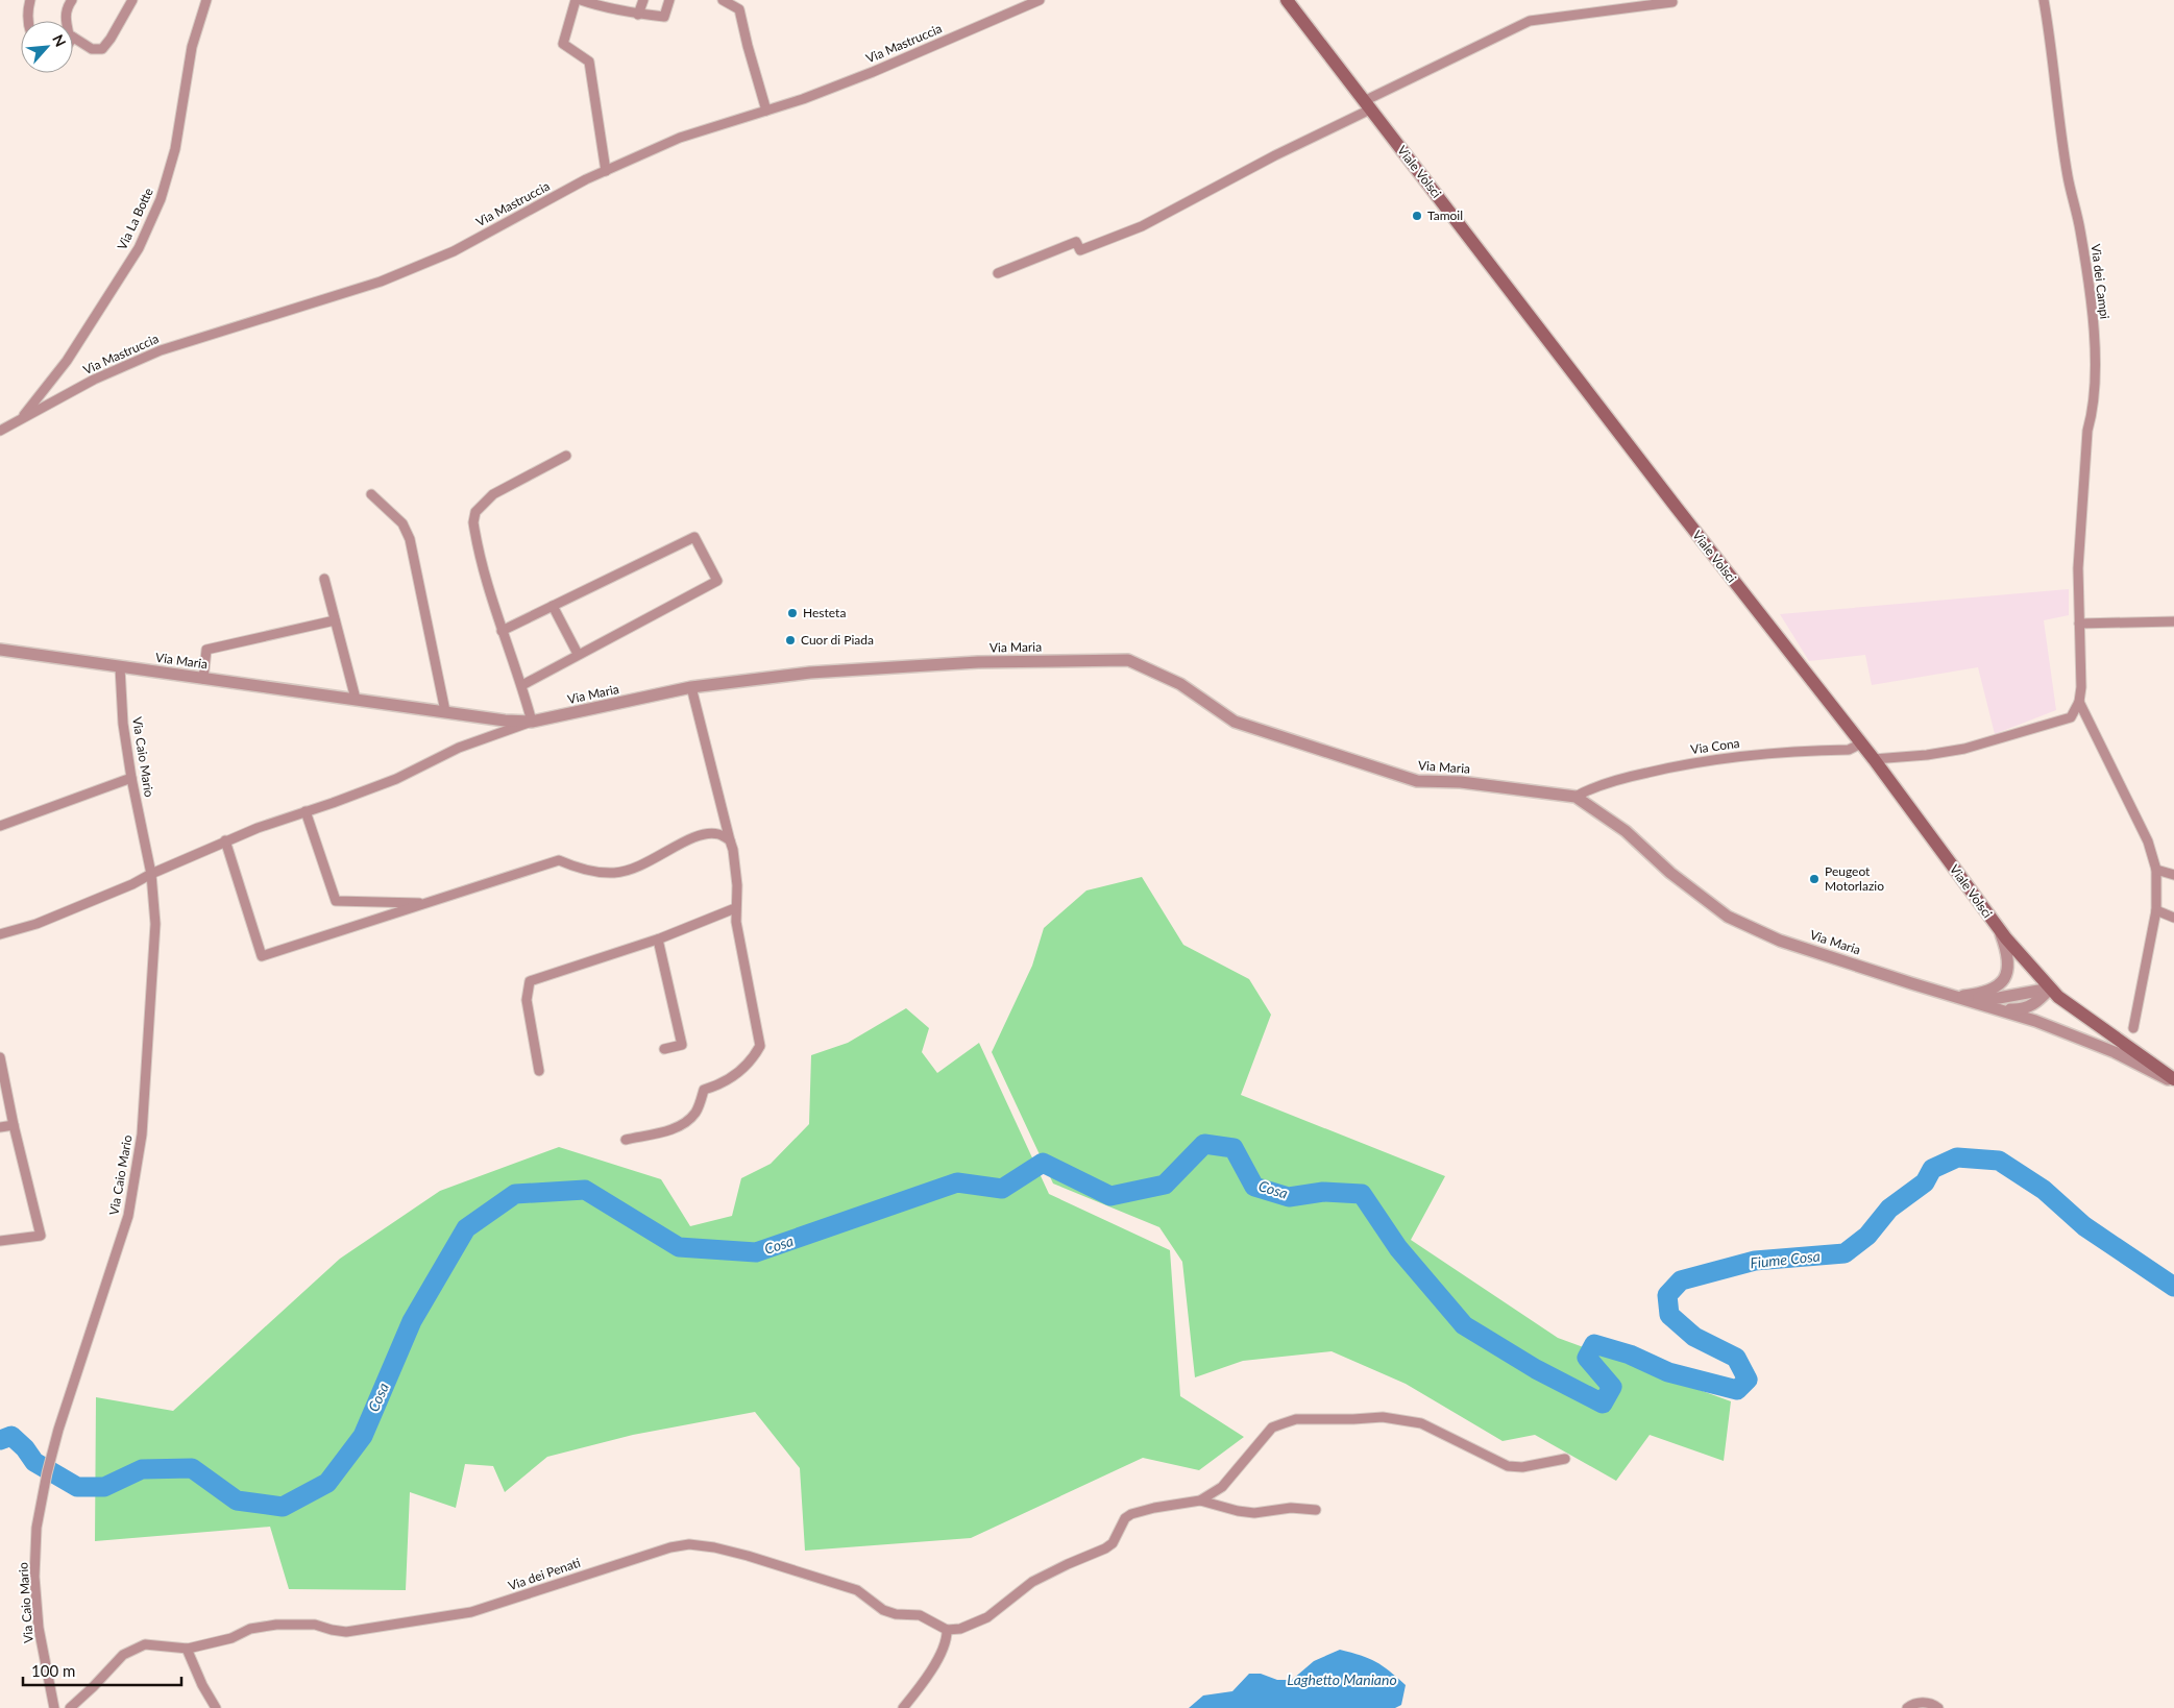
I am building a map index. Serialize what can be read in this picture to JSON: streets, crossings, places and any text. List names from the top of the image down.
{
  "streets": {
    "main road": ["Viale Volsci"],
    "street": [
      "Via Mastruccia",
      "Via La Botte",
      "Via dei Campi",
      "Via Maria",
      "Via Cona",
      "Via Caio Mario",
      "Via dei Penati"
    ]
  },
  "crossings": [
    ["Via Mastruccia", "Via La Botte"],
    ["Viale Volsci", "Via Cona"],
    ["Via Maria", "Via Cona"],
    ["Via Maria", "Via Caio Mario"]
  ],
  "water": ["Cosa", "Fiume Cosa", "Laghetto Maniano"],
  "places": [
    "Tamoil",
    "Hesteta",
    "Cuor di Piada",
    "Peugeot Motorlazio"
  ],
  "scale_bar": "100 m",
  "north": "top right"
}
